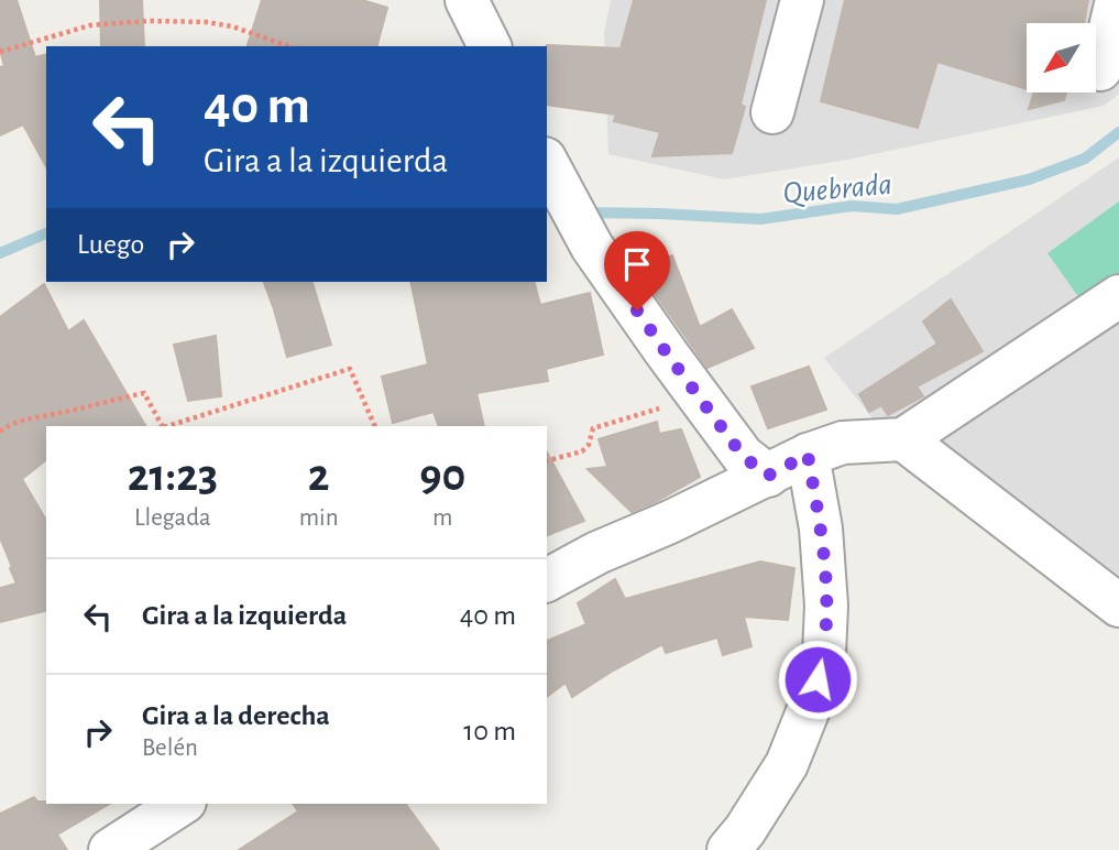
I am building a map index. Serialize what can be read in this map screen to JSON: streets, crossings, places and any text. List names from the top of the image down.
{
  "water": ["Quebrada"],
  "north": "bottom left",
  "page": {
    "turn": ["40 m", "Gira a la izquierda"],
    "then": "Luego",
    "eta": [
      "21:23",
      "Llegada",
      "2",
      "min",
      "90",
      "m"
    ],
    "list": [
      {
        "name": "Gira a la izquierda",
        "value": "40 m"
      },
      {
        "name": "Gira a la derecha",
        "note": "Belén",
        "value": "10 m"
      }
    ]
  }
}
